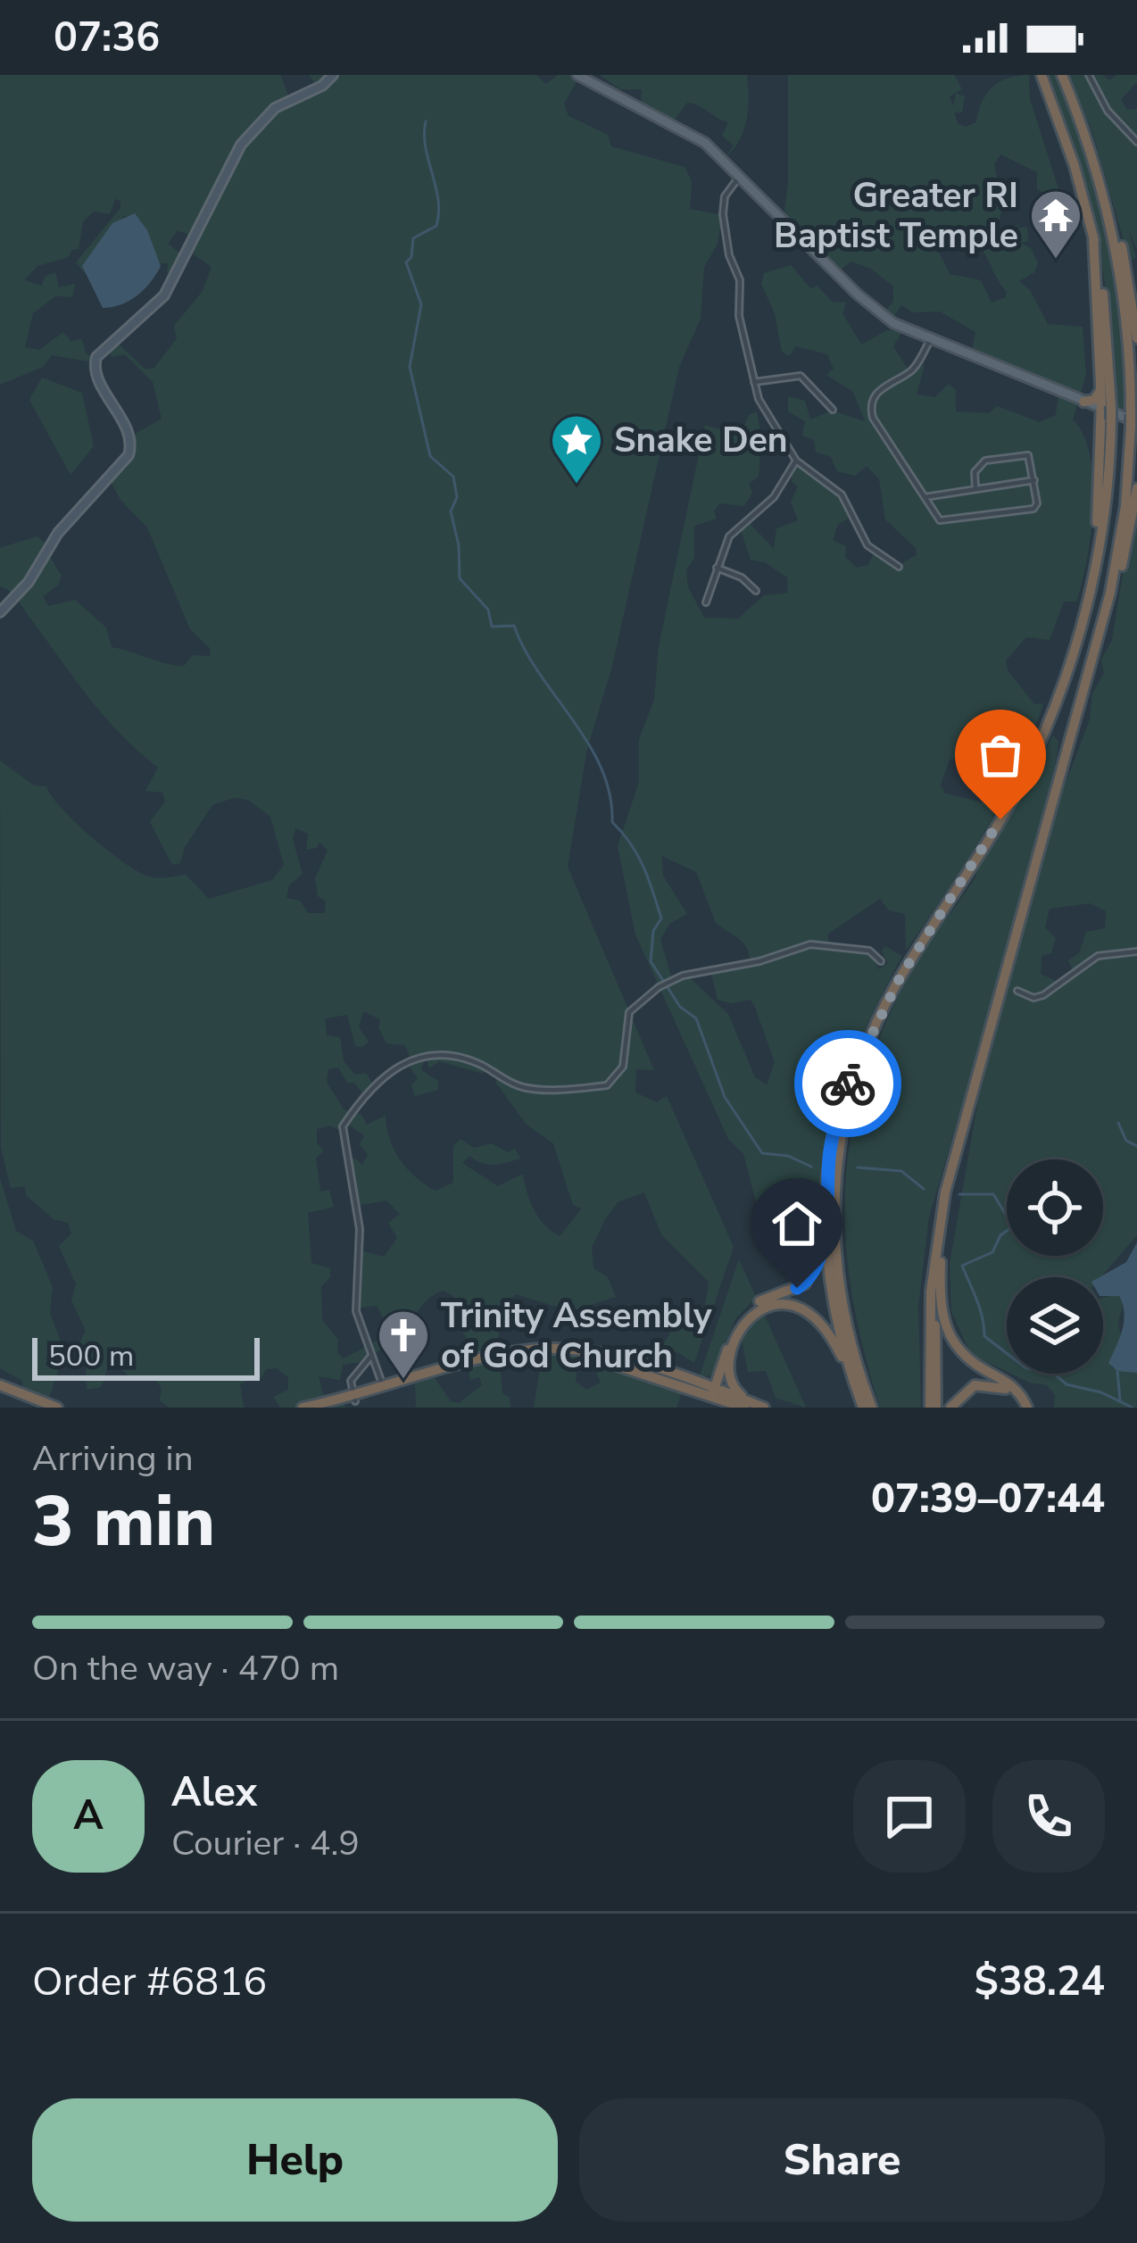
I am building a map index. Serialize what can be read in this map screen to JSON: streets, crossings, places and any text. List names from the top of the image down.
{
  "places": {
    "temple": ["Greater RI Baptist Temple"],
    "place": ["Snake Den"],
    "church": ["Trinity Assembly of God Church"]
  },
  "scale_bar": "500 m",
  "page": {
    "status": "07:36",
    "scale": "500 m",
    "heading": ["3 min", "Arriving in", "07:39–07:44"],
    "panel": [
      "Alex",
      "Courier · 4.9",
      "Order #6816",
      "$38.24"
    ],
    "bar": "On the way · 470 m",
    "round": "A",
    "buttons": ["Help", "Share"]
  }
}
